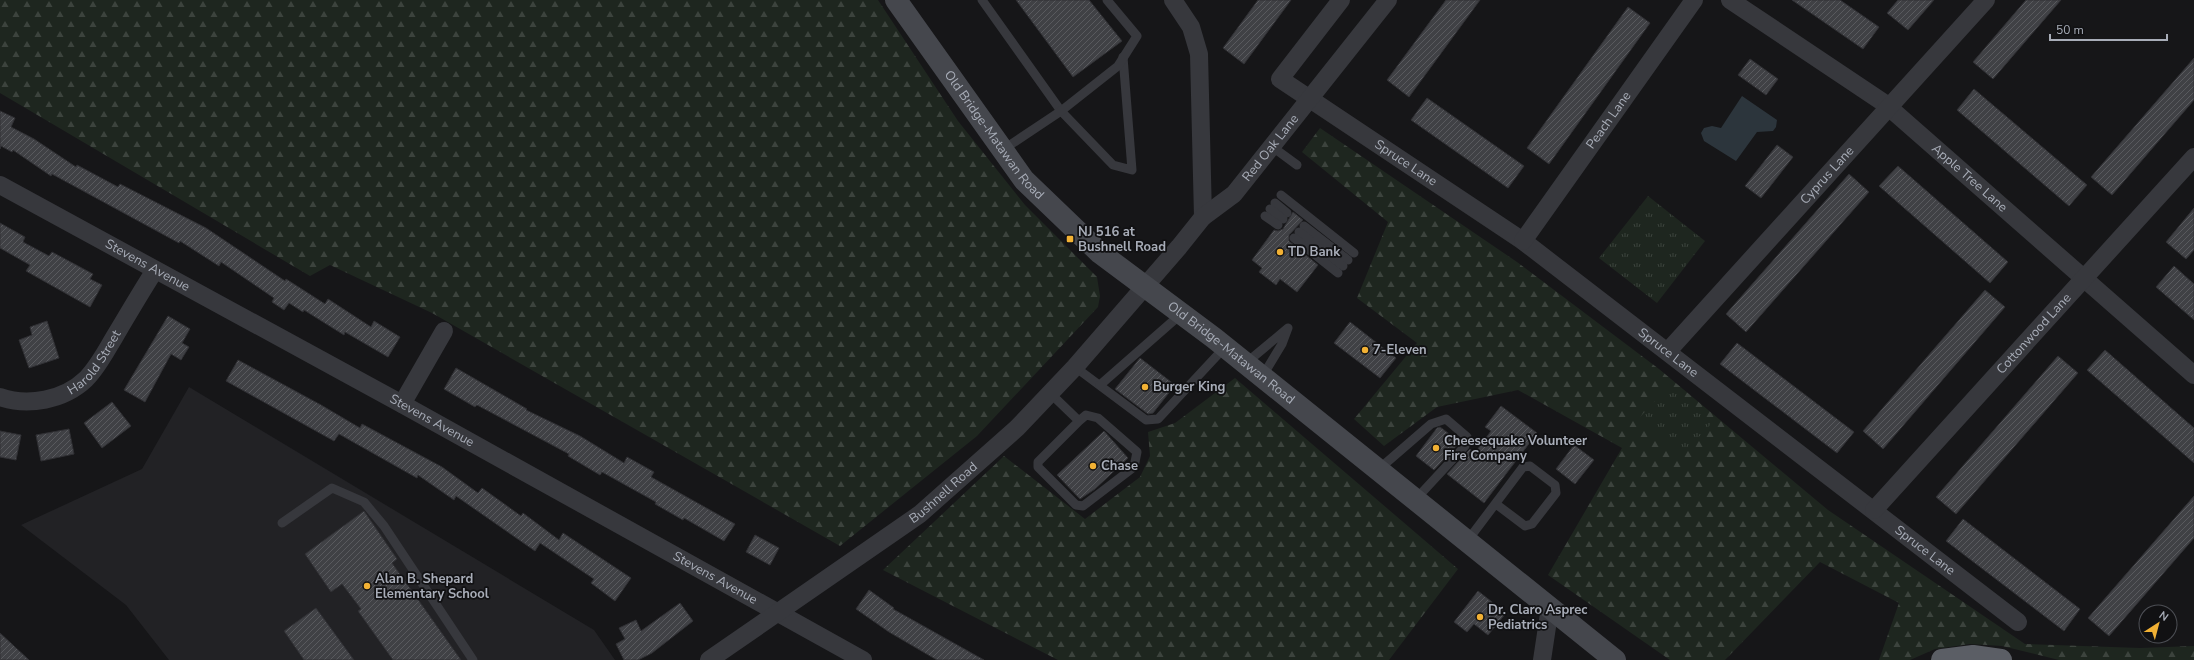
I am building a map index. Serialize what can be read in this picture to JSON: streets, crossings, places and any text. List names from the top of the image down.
{
  "streets": {
    "main road": ["Old Bridge-Matawan Road"],
    "street": [
      "Peach Lane",
      "Red Oak Lane",
      "Spruce Lane",
      "Cyprus Lane",
      "Apple Tree Lane",
      "Stevens Avenue",
      "Cottonwood Lane",
      "Harold Street",
      "Bushnell Road"
    ]
  },
  "crossings": [
    ["Peach Lane", "Spruce Lane"],
    ["Old Bridge-Matawan Road", "Red Oak Lane"],
    ["Old Bridge-Matawan Road", "Bushnell Road"],
    ["Red Oak Lane", "Spruce Lane"],
    ["Red Oak Lane", "Bushnell Road"],
    ["Spruce Lane", "Cyprus Lane"],
    ["Spruce Lane", "Cottonwood Lane"],
    ["Cyprus Lane", "Apple Tree Lane"],
    ["Apple Tree Lane", "Cottonwood Lane"],
    ["Stevens Avenue", "Harold Street"],
    ["Stevens Avenue", "Bushnell Road"]
  ],
  "places": {
    "transit": ["NJ 516 at Bushnell Road"],
    "other": [
      "TD Bank",
      "7-Eleven",
      "Burger King",
      "Cheesequake Volunteer Fire Company",
      "Chase",
      "Alan B. Shepard Elementary School",
      "Dr. Claro Asprec Pediatrics"
    ]
  },
  "scale_bar": "50 m",
  "north": "top right"
}
